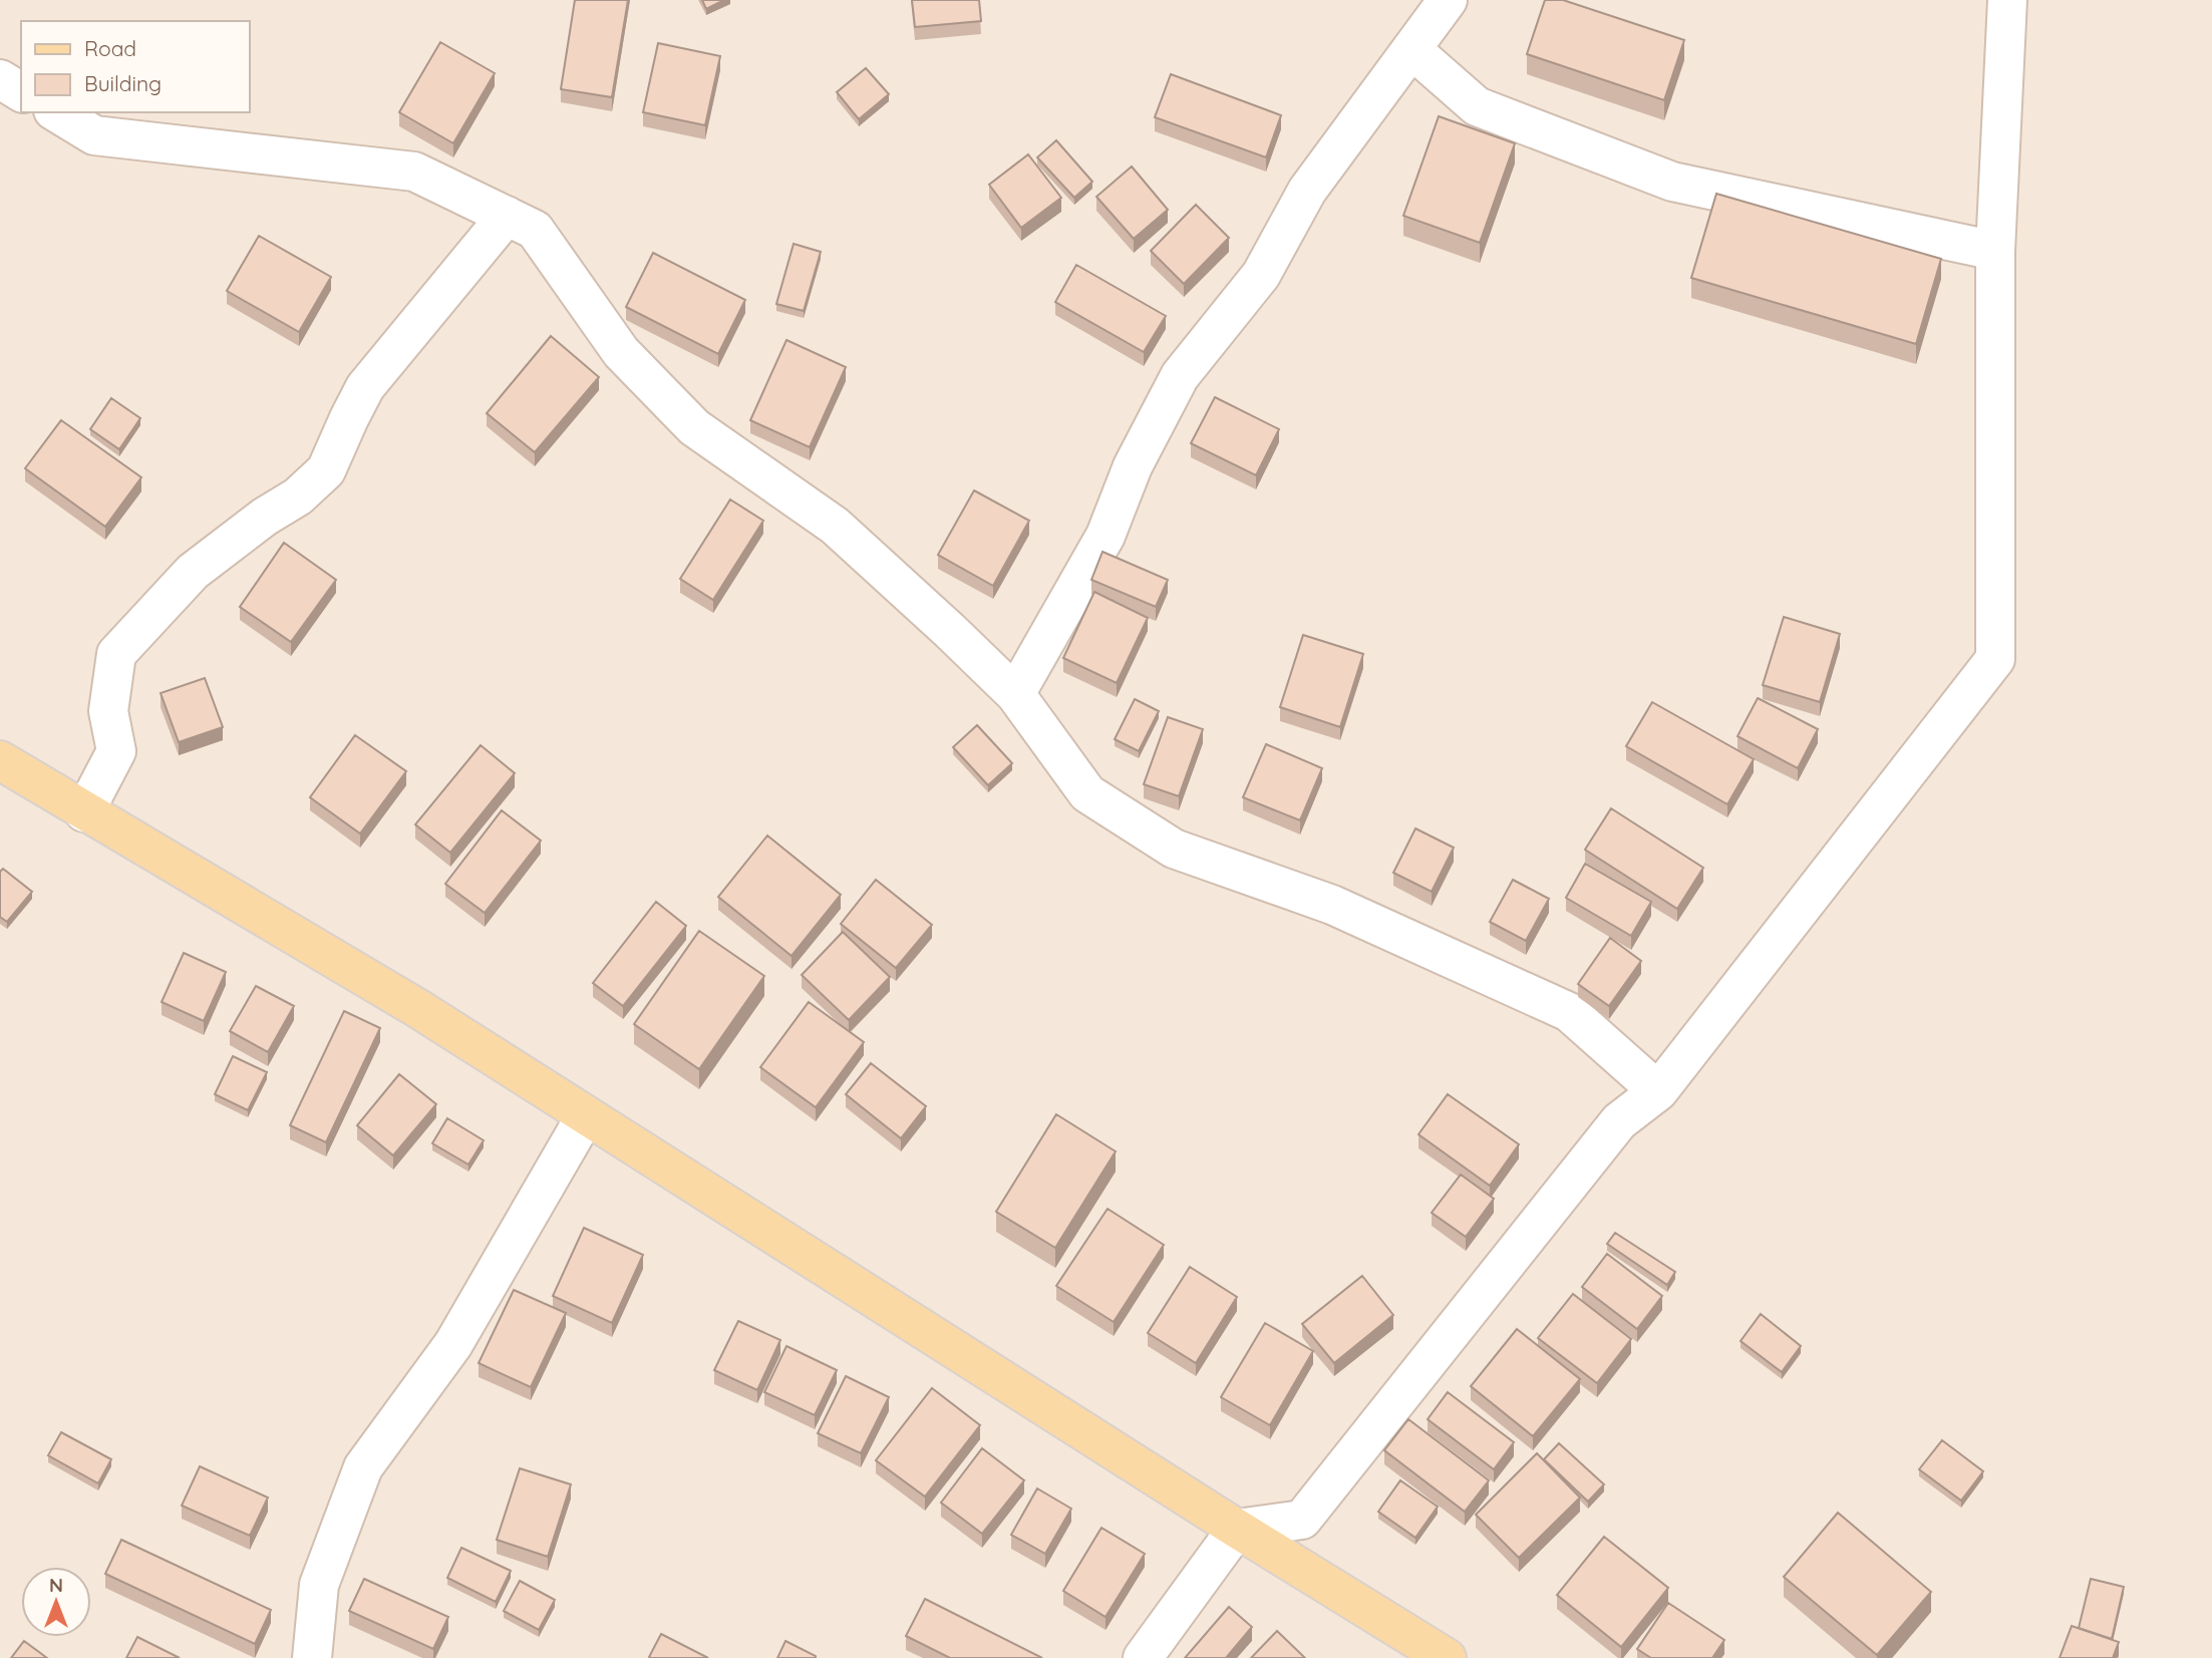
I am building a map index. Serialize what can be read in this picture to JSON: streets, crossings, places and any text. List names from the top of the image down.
{
  "legend": ["Road", "Building"],
  "north": "top"
}
